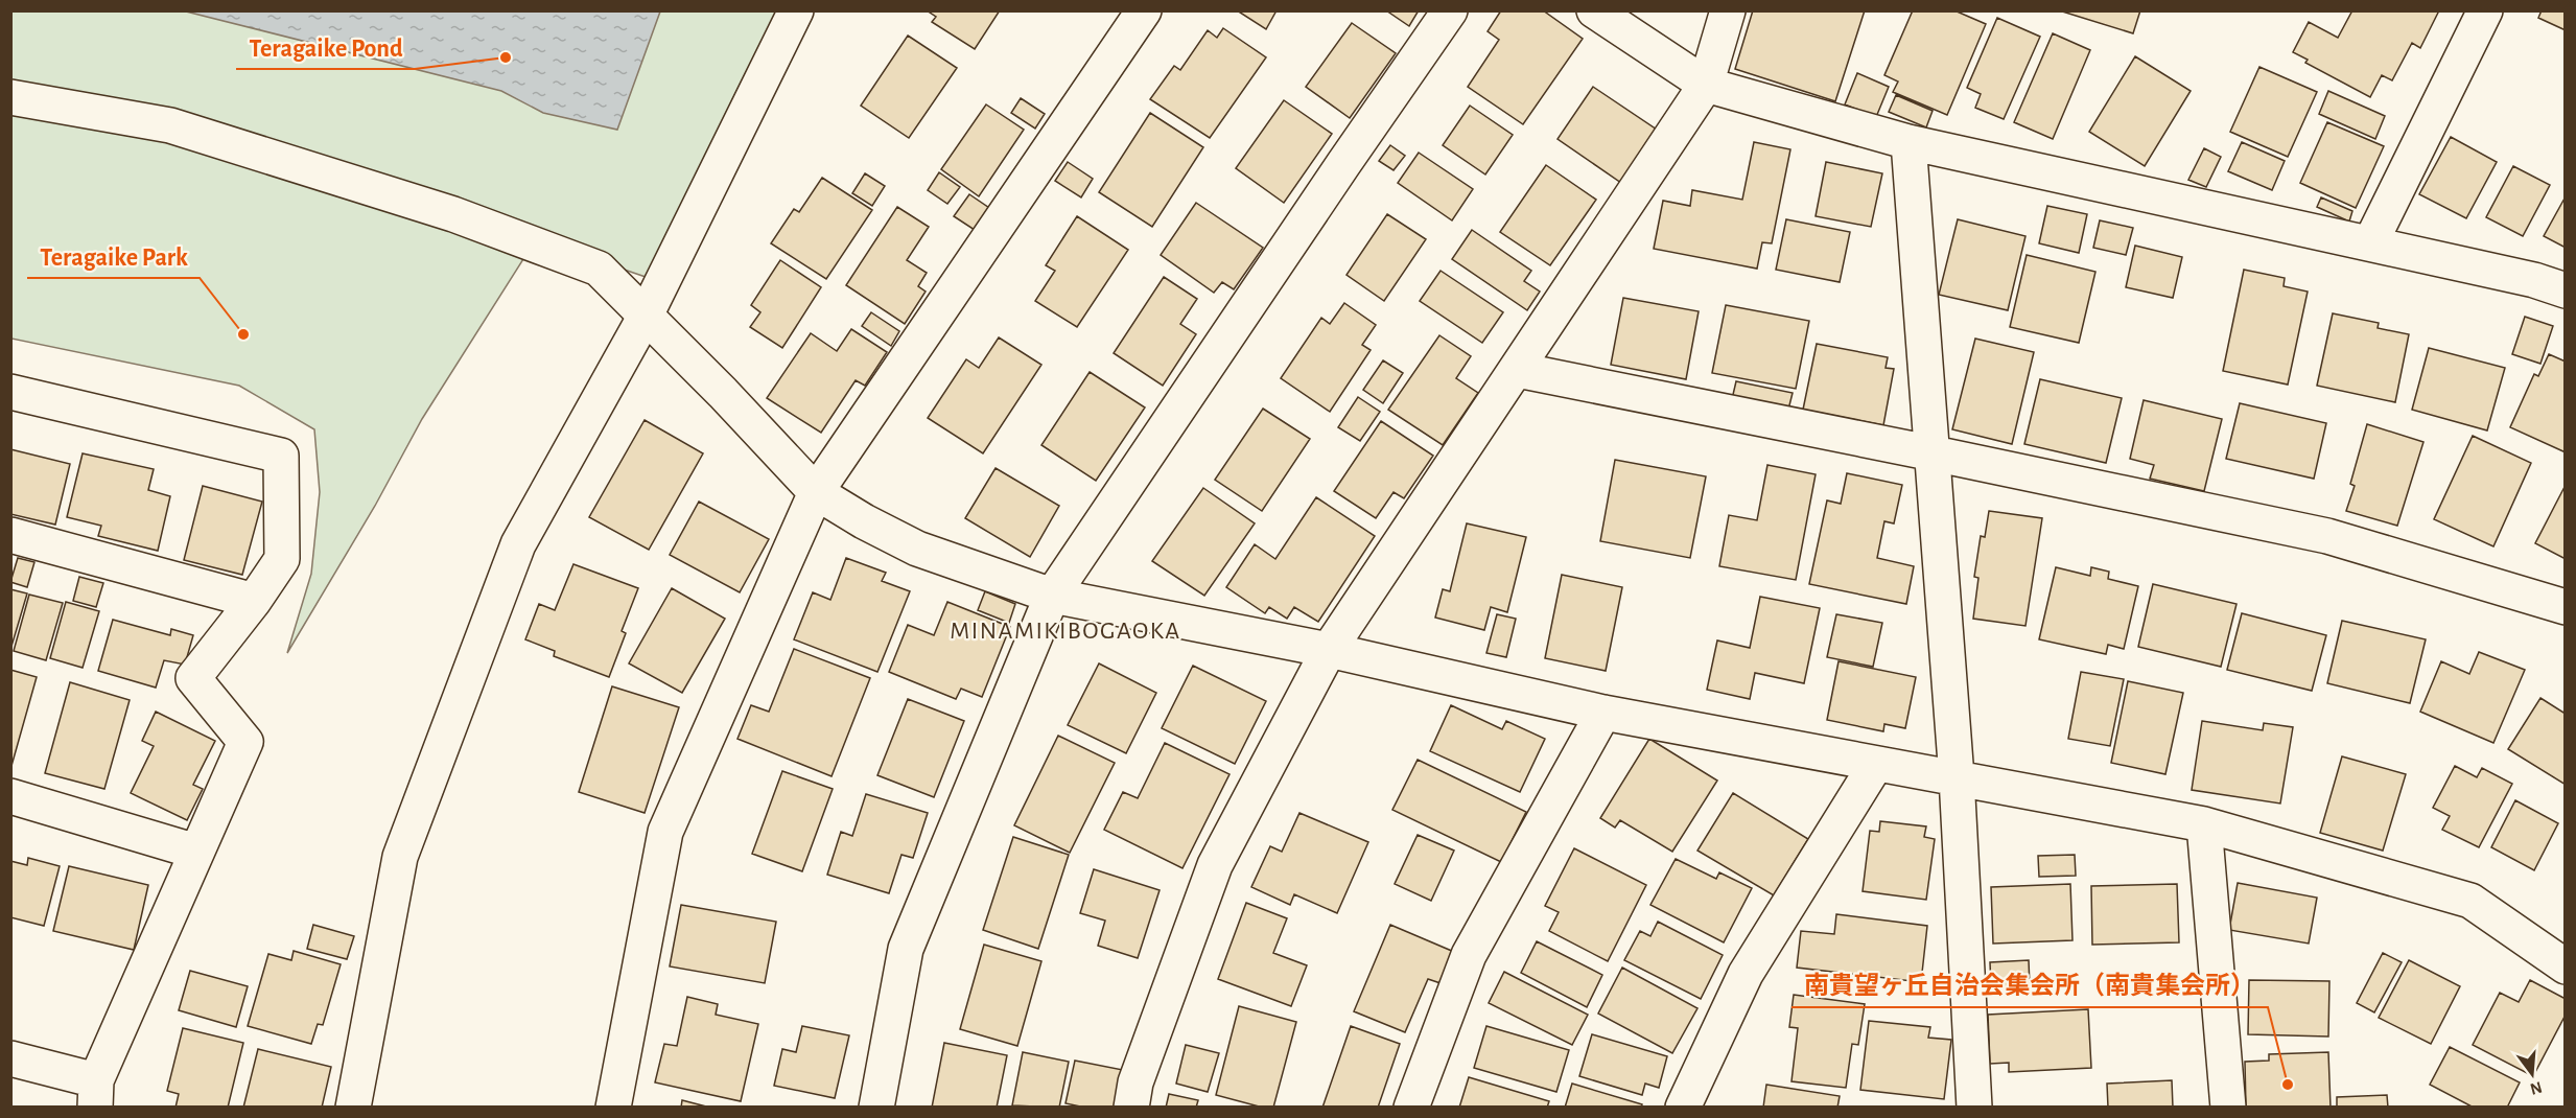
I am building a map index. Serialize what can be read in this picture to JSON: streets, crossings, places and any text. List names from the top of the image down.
{
  "districts": ["MINAMIKIBOGAOKA"],
  "places": ["Teragaike Pond", "Teragaike Park", "南貴望ヶ丘自治会集会所（南貴集会所）"],
  "north": "bottom"
}
